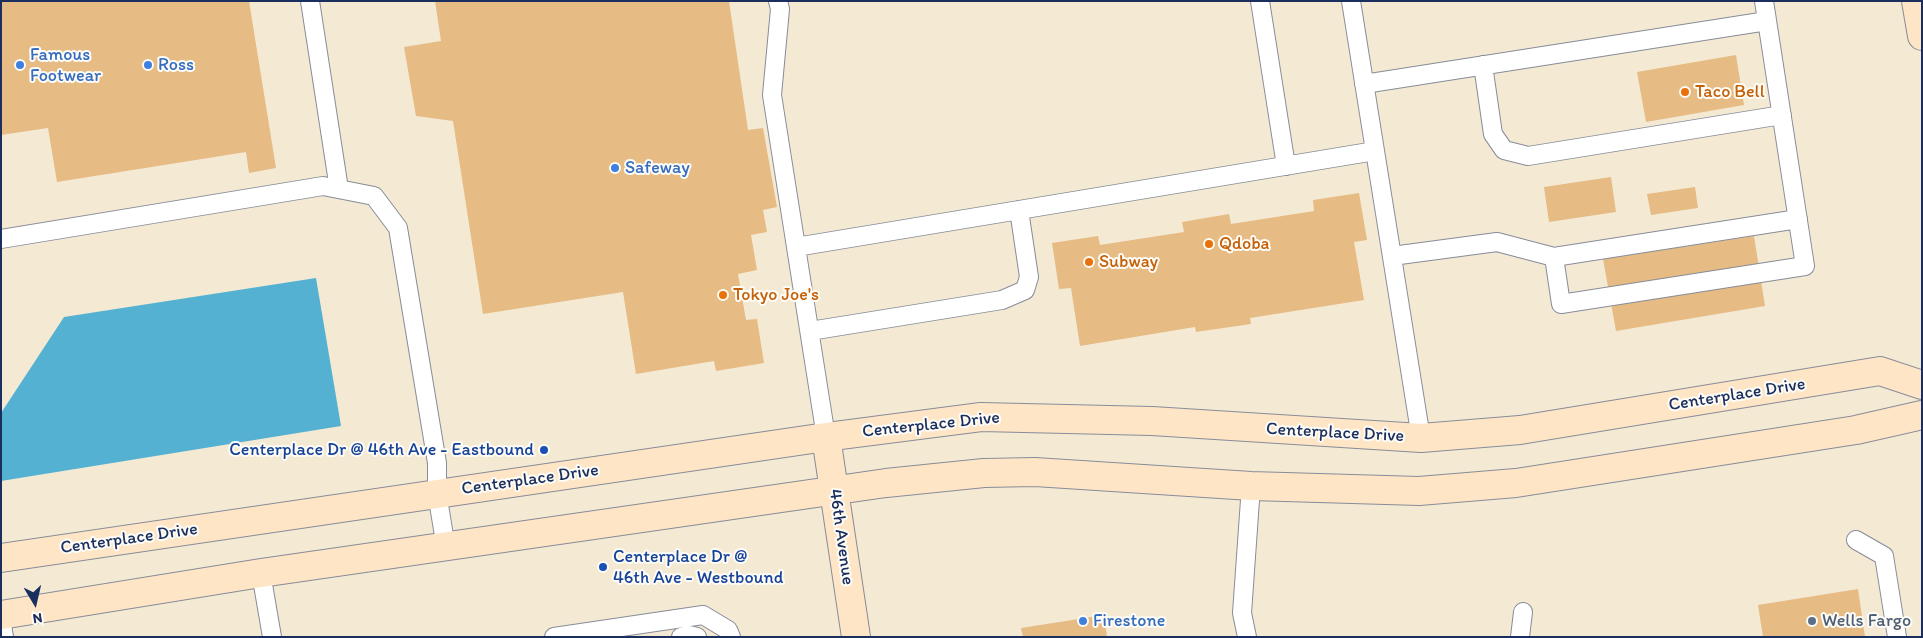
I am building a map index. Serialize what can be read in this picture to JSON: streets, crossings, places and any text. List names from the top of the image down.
{
  "streets": {
    "street": ["Centerplace Drive", "46th Avenue"]
  },
  "crossings": [
    ["Centerplace Drive", "46th Avenue"]
  ],
  "places": [
    "Famous Footwear",
    "Ross",
    "Taco Bell",
    "Safeway",
    "Qdoba",
    "Subway",
    "Tokyo Joe's",
    "Centerplace Dr @ 46th Ave - Eastbound",
    "Centerplace Dr @ 46th Ave - Westbound",
    "Firestone",
    "Wells Fargo"
  ],
  "north": "bottom"
}
